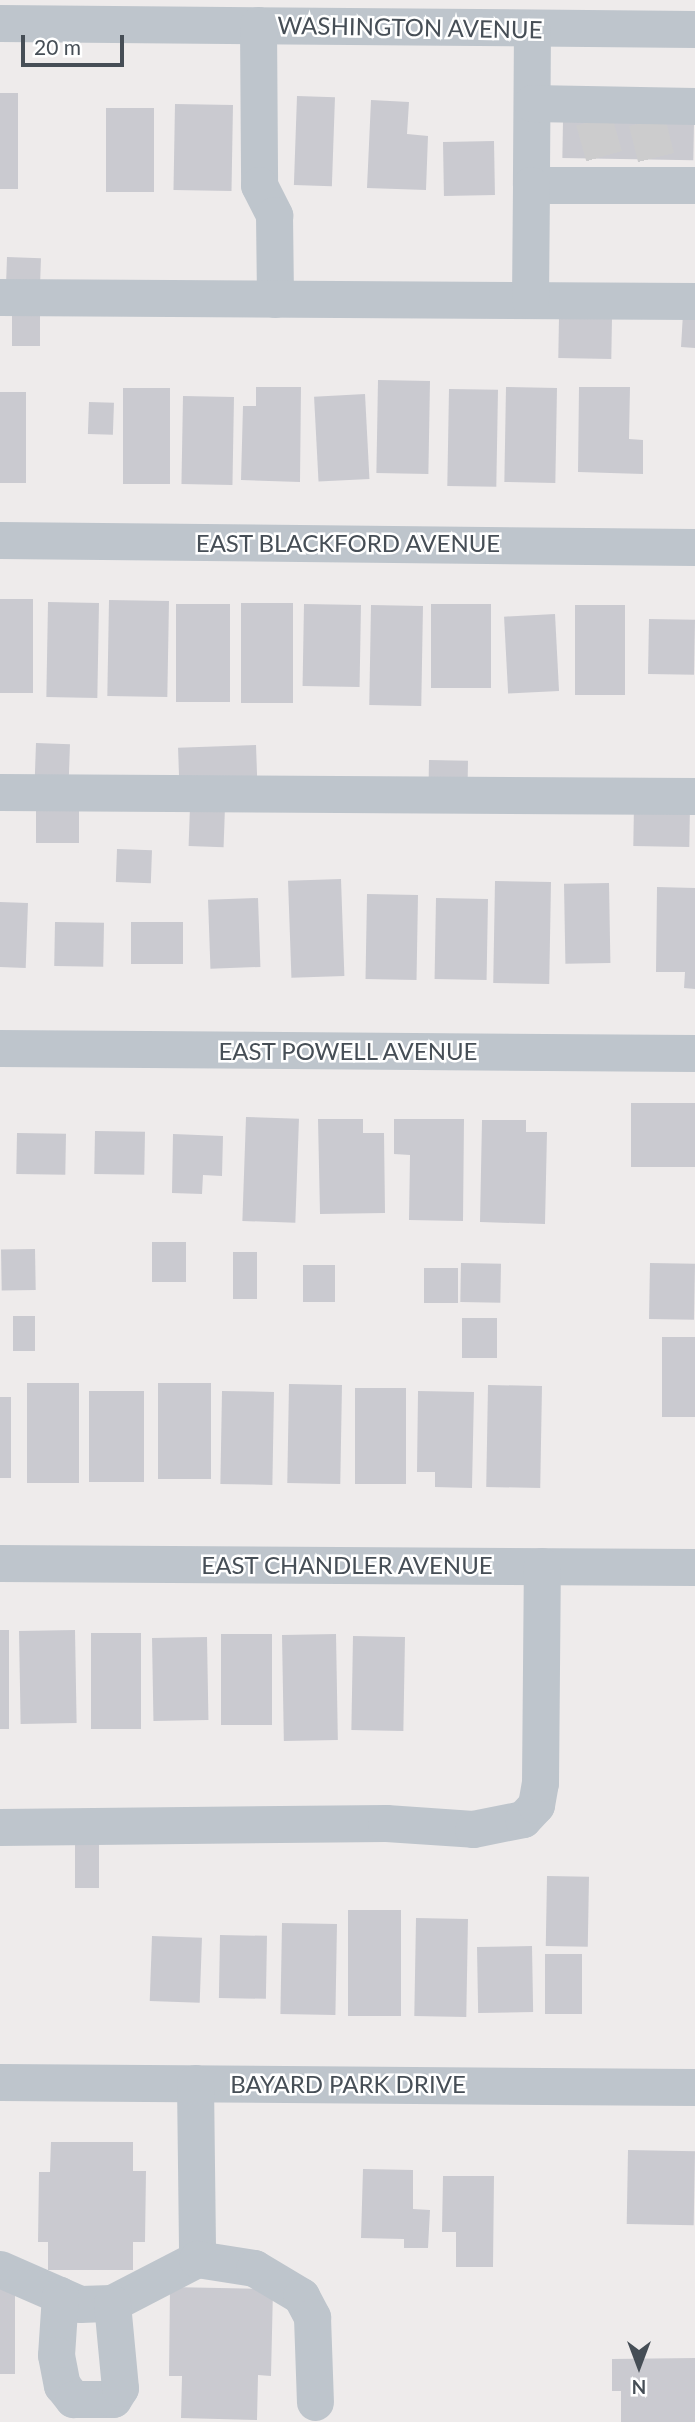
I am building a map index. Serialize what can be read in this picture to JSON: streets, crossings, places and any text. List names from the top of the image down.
{
  "streets": {
    "street": [
      "WASHINGTON AVENUE",
      "EAST BLACKFORD AVENUE",
      "EAST POWELL AVENUE",
      "EAST CHANDLER AVENUE",
      "BAYARD PARK DRIVE"
    ]
  },
  "scale_bar": "20 m",
  "north": "bottom"
}
